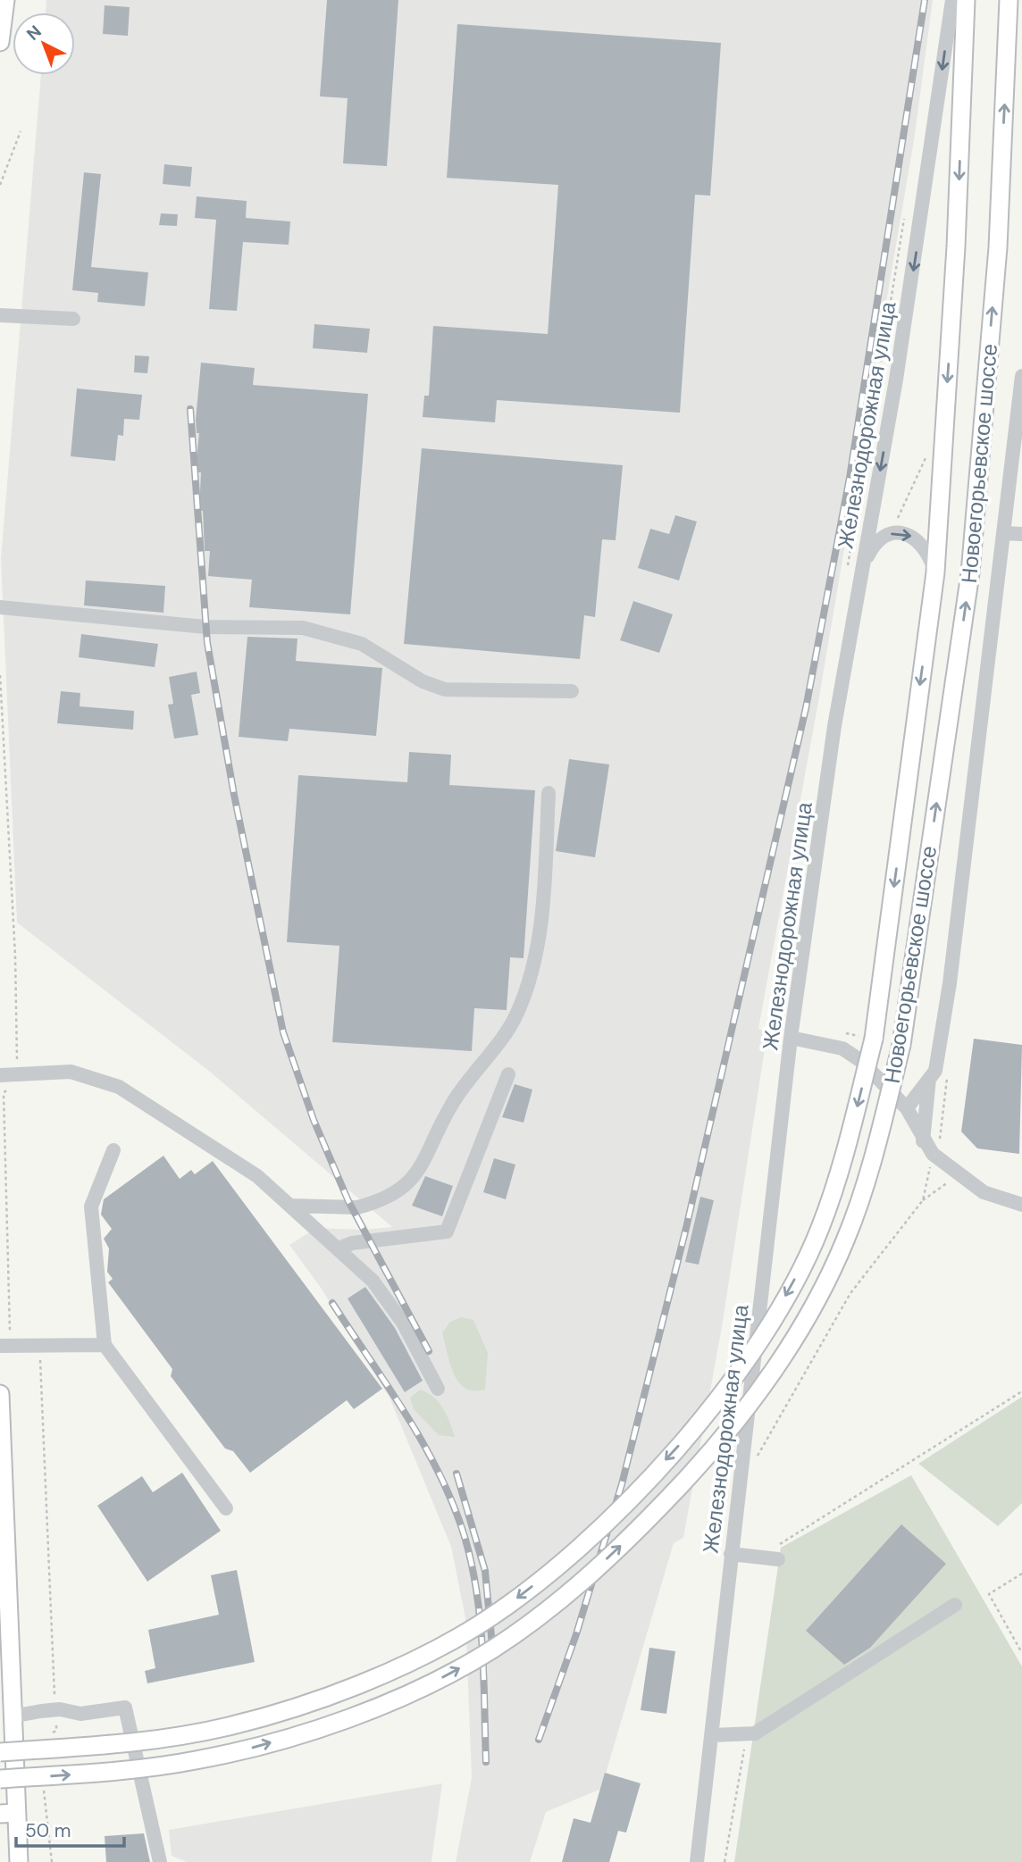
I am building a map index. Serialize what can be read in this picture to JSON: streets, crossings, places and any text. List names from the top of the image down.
{
  "streets": {
    "main road": ["Новоегорьевское шоссе"],
    "street": ["Железнодорожная улица"]
  },
  "scale_bar": "50 m",
  "north": "top left"
}
